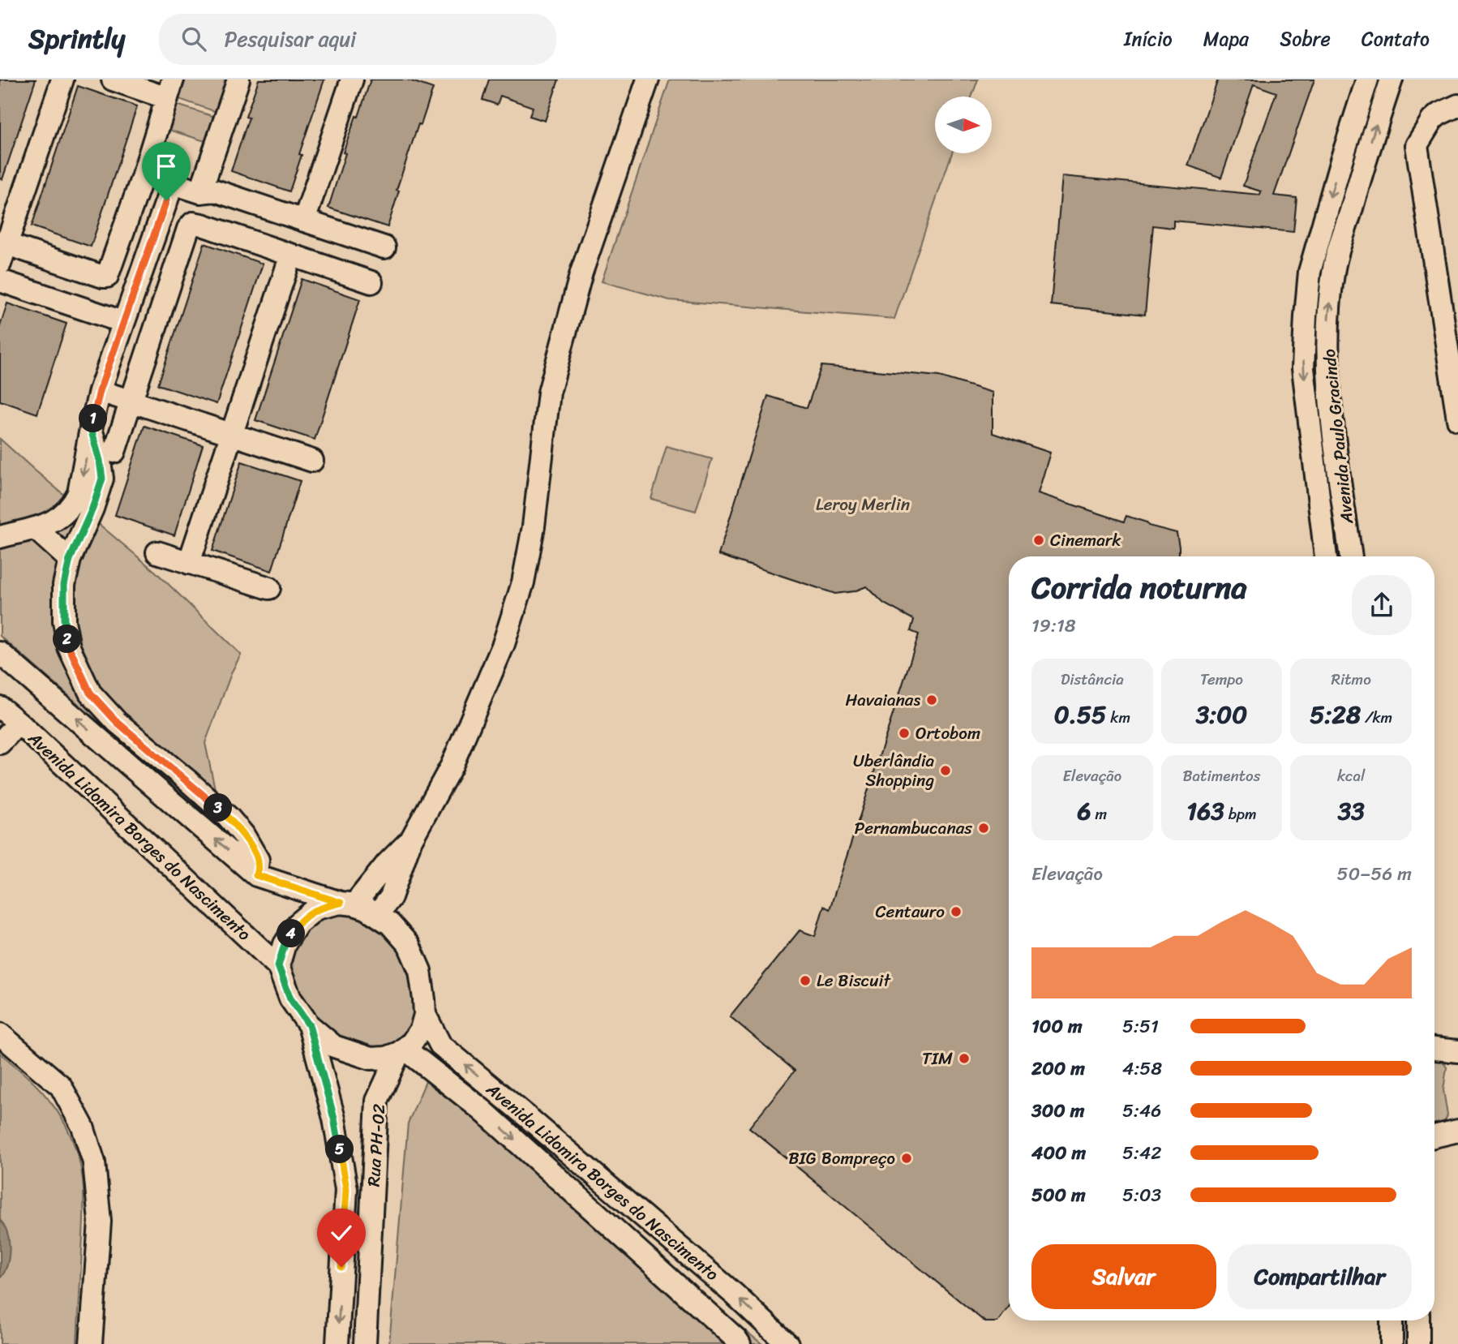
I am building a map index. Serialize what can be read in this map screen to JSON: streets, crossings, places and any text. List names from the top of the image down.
{
  "streets": {
    "street": ["Avenida Paulo Gracindo", "Avenida Lidomira Borges do Nascimento", "Rua PH-02"]
  },
  "crossings": [
    ["Avenida Lidomira Borges do Nascimento", "Rua PH-02"]
  ],
  "parks": ["Leroy Merlin"],
  "places": [
    "Cinemark",
    "Havaianas",
    "Ortobom",
    "Uberlândia Shopping",
    "Pernambucanas",
    "Centauro",
    "Le Biscuit",
    "TIM",
    "BIG Bompreço"
  ],
  "north": "right",
  "page": {
    "header": "Sprintly",
    "search": "Pesquisar aqui",
    "nav": [
      "Início",
      "Mapa",
      "Sobre",
      "Contato"
    ],
    "pins": [
      "1",
      "2",
      "3",
      "4",
      "5"
    ],
    "heading": ["Corrida noturna", "19:18"],
    "stats": [
      ["Distância", "0.55 km"],
      ["Tempo", "3:00"],
      ["Ritmo", "5:28 /km"],
      ["Elevação", "6 m"],
      ["Batimentos", "163 bpm"],
      ["kcal", "33"]
    ],
    "chart": ["Elevação", "50–56 m"],
    "list": [
      {
        "name": "100 m",
        "note": "5:51"
      },
      {
        "name": "200 m",
        "note": "4:58"
      },
      {
        "name": "300 m",
        "note": "5:46"
      },
      {
        "name": "400 m",
        "note": "5:42"
      },
      {
        "name": "500 m",
        "note": "5:03"
      }
    ],
    "buttons": ["Salvar", "Compartilhar"]
  }
}
